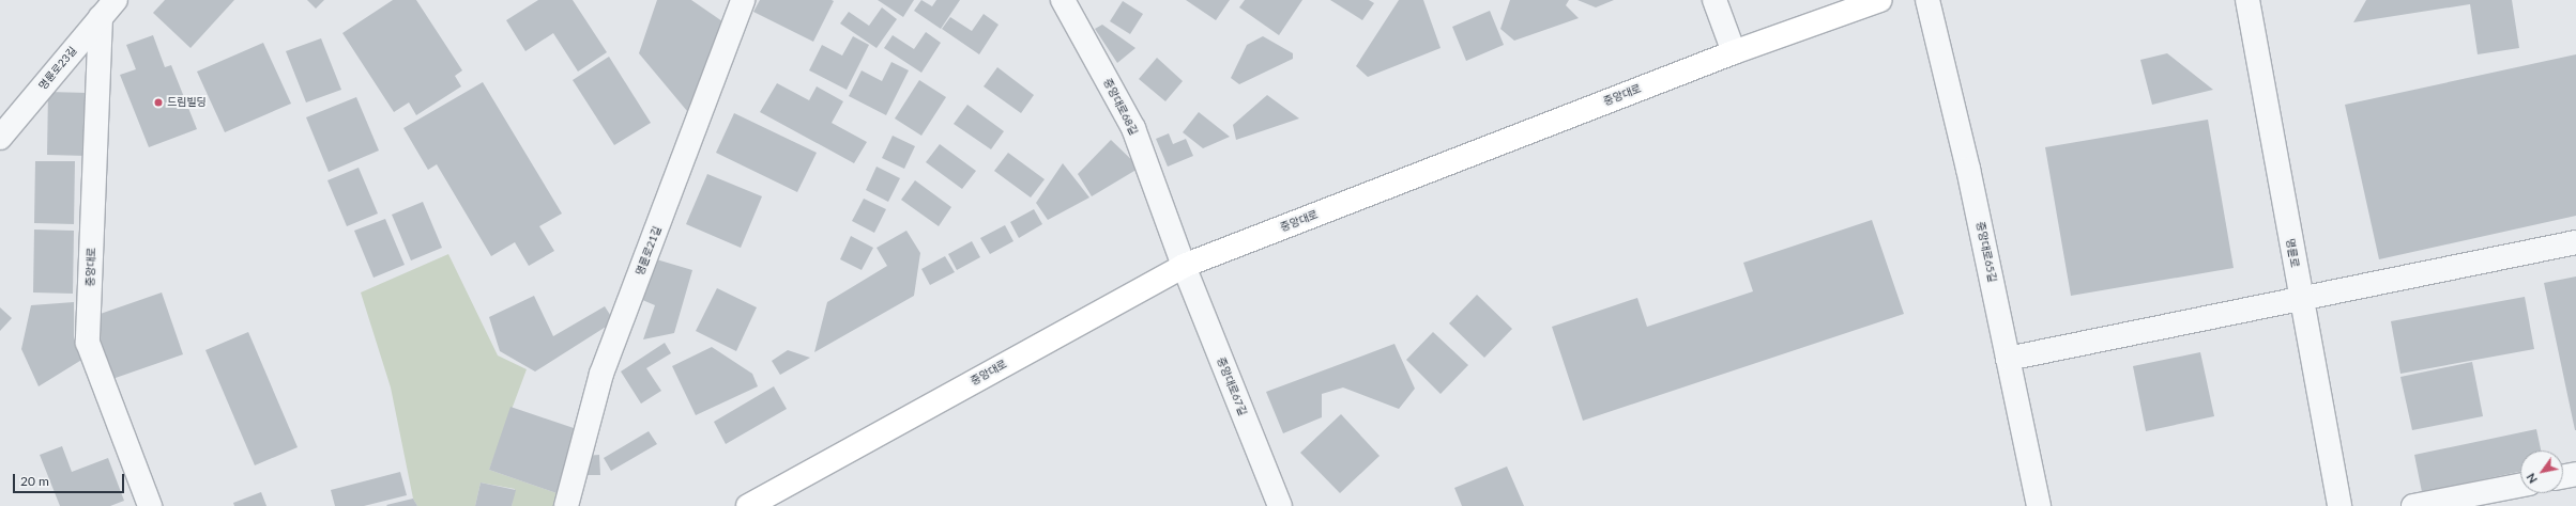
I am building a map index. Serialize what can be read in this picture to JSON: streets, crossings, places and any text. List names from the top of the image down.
{
  "streets": {
    "main road": ["중앙대로"],
    "street": [
      "명륜로23길",
      "중앙대로68길",
      "명륜로21길",
      "중앙대로65길",
      "명륜로",
      "중앙대로67길"
    ]
  },
  "crossings": [
    ["명륜로23길", "중앙대로"],
    ["중앙대로", "중앙대로68길"],
    ["중앙대로", "중앙대로67길"],
    ["중앙대로68길", "중앙대로67길"]
  ],
  "places": ["드림빌딩"],
  "scale_bar": "20 m",
  "north": "bottom left"
}
